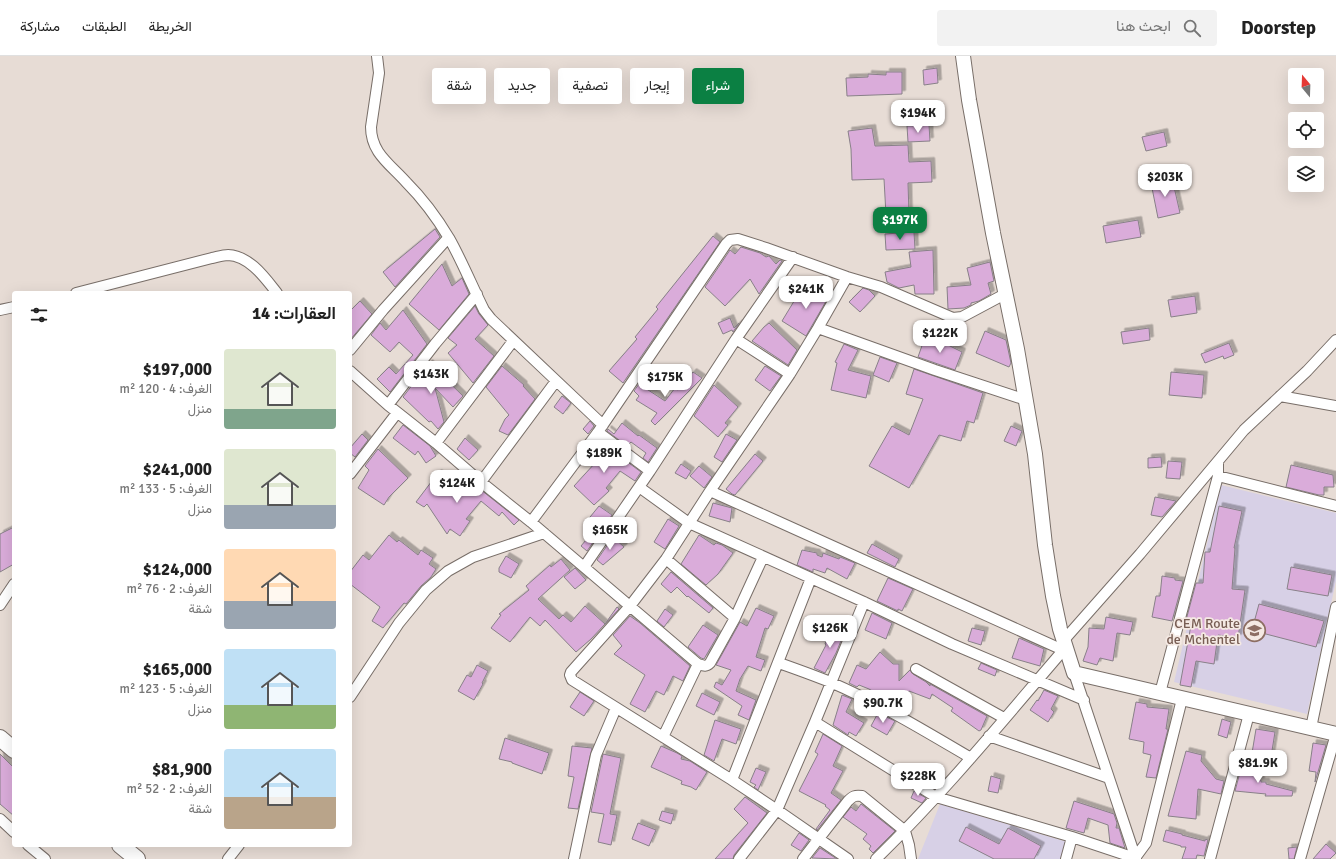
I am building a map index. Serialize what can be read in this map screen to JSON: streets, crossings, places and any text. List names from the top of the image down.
{
  "places": {
    "school or university": ["CEM Route de Mchentel"]
  },
  "north": "top",
  "page": {
    "header": "Doorstep",
    "search": "ابحث هنا",
    "nav": ["الخريطة", "الطبقات", "مشاركة"],
    "chip": [
      "شراء",
      "إيجار",
      "تصفية",
      "جديد",
      "شقة"
    ],
    "price": [
      "$194K",
      "$203K",
      "$197K",
      "$241K",
      "$122K",
      "$143K",
      "$175K",
      "$189K",
      "$124K",
      "$165K",
      "$126K",
      "$90.7K",
      "$81.9K",
      "$228K"
    ],
    "heading": "العقارات: 14",
    "list": [
      {
        "name": "$197,000",
        "note": "الغرف: 4 · 120 m² · منزل"
      },
      {
        "name": "$241,000",
        "note": "الغرف: 5 · 133 m² · منزل"
      },
      {
        "name": "$124,000",
        "note": "الغرف: 2 · 76 m² · شقة"
      },
      {
        "name": "$165,000",
        "note": "الغرف: 5 · 123 m² · منزل"
      },
      {
        "name": "$81,900",
        "note": "الغرف: 2 · 52 m² · شقة"
      }
    ]
  }
}
